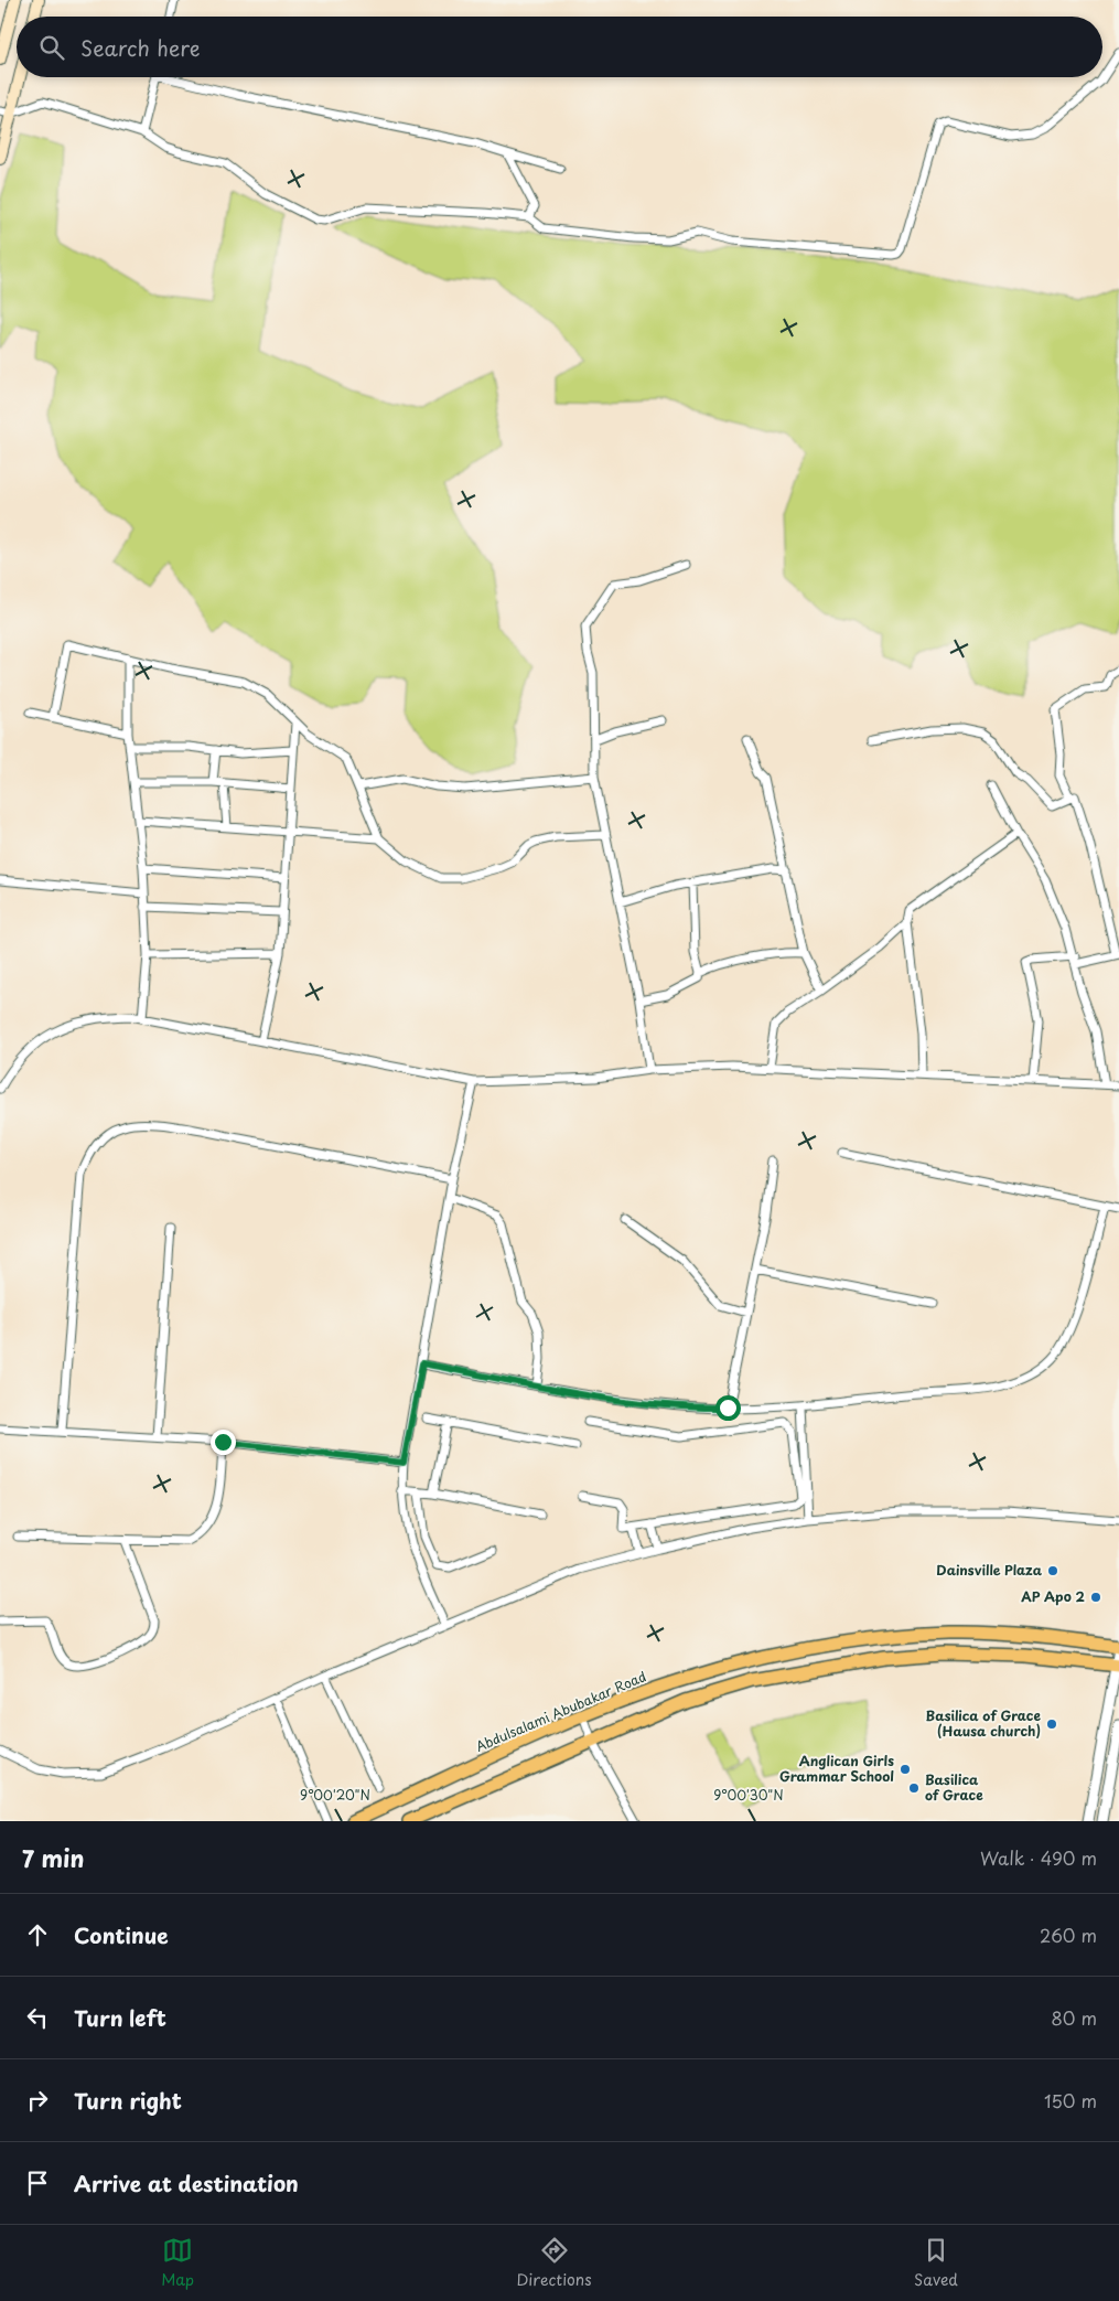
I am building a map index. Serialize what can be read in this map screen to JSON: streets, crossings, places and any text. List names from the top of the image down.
{
  "streets": {
    "main road": ["Abdulsalami Abubakar Road"]
  },
  "places": [
    "Dainsville Plaza",
    "AP Apo 2",
    "Basilica of Grace (Hausa church)",
    "Anglican Girls Grammar School",
    "Basilica of Grace"
  ],
  "page": {
    "search": "Search here",
    "heading": ["7 min", "Walk · 490 m"],
    "list": [
      ["Continue", "260 m"],
      ["Turn left", "80 m"],
      ["Turn right", "150 m"],
      "Arrive at destination"
    ],
    "nav": ["Map", "Directions", "Saved"]
  },
  "coordinates": ["9°00'20\"N", "9°00'30\"N"]
}
